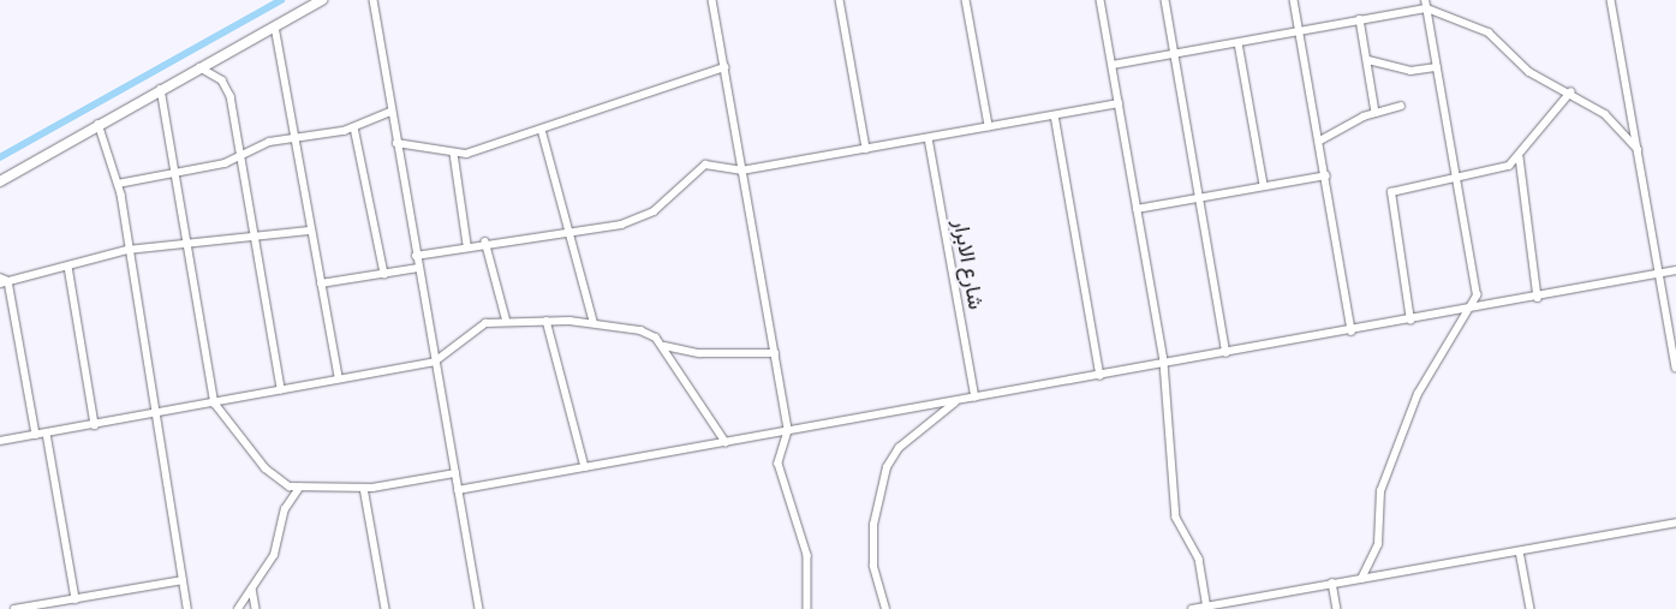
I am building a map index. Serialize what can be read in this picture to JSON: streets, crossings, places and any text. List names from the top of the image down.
{
  "streets": {
    "street": ["شارع الابرار"]
  }
}
